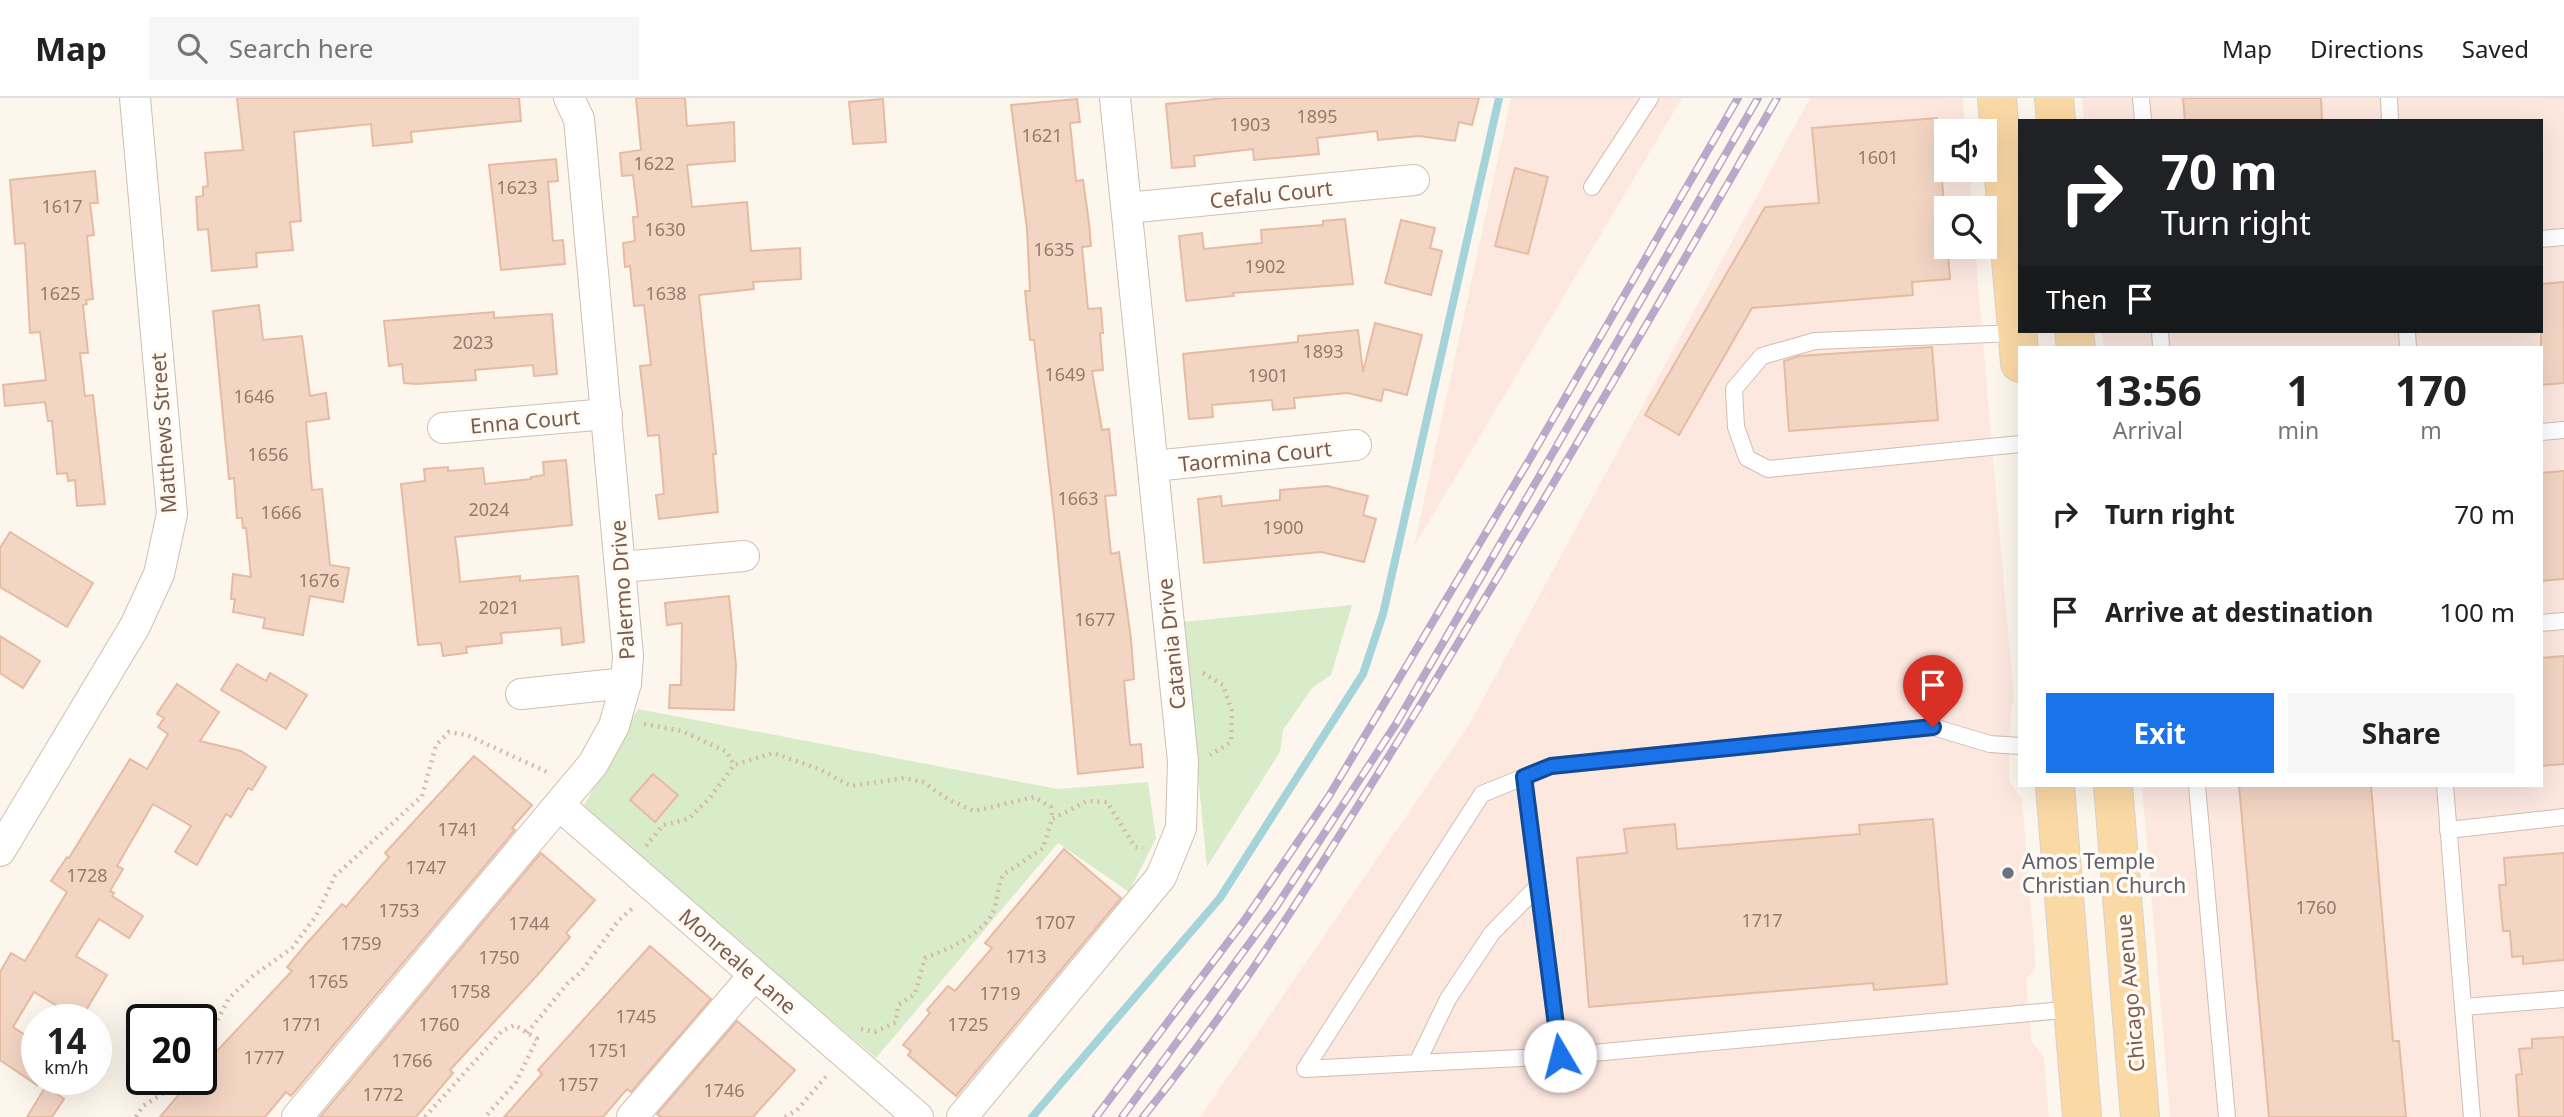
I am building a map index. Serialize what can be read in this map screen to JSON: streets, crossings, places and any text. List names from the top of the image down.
{
  "streets": {
    "main road": ["Chicago Avenue"],
    "street": [
      "Cefalu Court",
      "Enna Court",
      "Matthews Street",
      "Taormina Court",
      "Palermo Drive",
      "Catania Drive",
      "Monreale Lane"
    ]
  },
  "crossings": [
    ["Cefalu Court", "Catania Drive"],
    ["Enna Court", "Palermo Drive"],
    ["Taormina Court", "Catania Drive"],
    ["Palermo Drive", "Monreale Lane"]
  ],
  "places": ["Amos Temple Christian Church"],
  "house_numbers": [
    "1895",
    "1903",
    "1621",
    "1601",
    "1622",
    "1623",
    "1617",
    "1630",
    "1635",
    "1902",
    "1625",
    "1638",
    "2023",
    "1893",
    "1649",
    "1901",
    "1646",
    "1656",
    "1663",
    "2024",
    "1666",
    "1900",
    "1676",
    "2021",
    "1677",
    "1741",
    "1747",
    "1728",
    "1760",
    "1753",
    "1717",
    "1707",
    "1744",
    "1759",
    "1713",
    "1750",
    "1765",
    "1758",
    "1719",
    "1745",
    "1771",
    "1760",
    "1725",
    "1751",
    "1777",
    "1766",
    "1757",
    "1746",
    "1772"
  ],
  "page": {
    "header": "Map",
    "search": "Search here",
    "nav": ["Map", "Directions", "Saved"],
    "turn": ["70 m", "Turn right"],
    "then": "Then",
    "eta": [
      "13:56",
      "Arrival",
      "1",
      "min",
      "170",
      "m"
    ],
    "list": [
      {
        "name": "Turn right",
        "value": "70 m"
      },
      {
        "name": "Arrive at destination",
        "value": "100 m"
      }
    ],
    "buttons": ["Exit", "Share"],
    "speed": "14 km/h",
    "limit": "20"
  }
}
